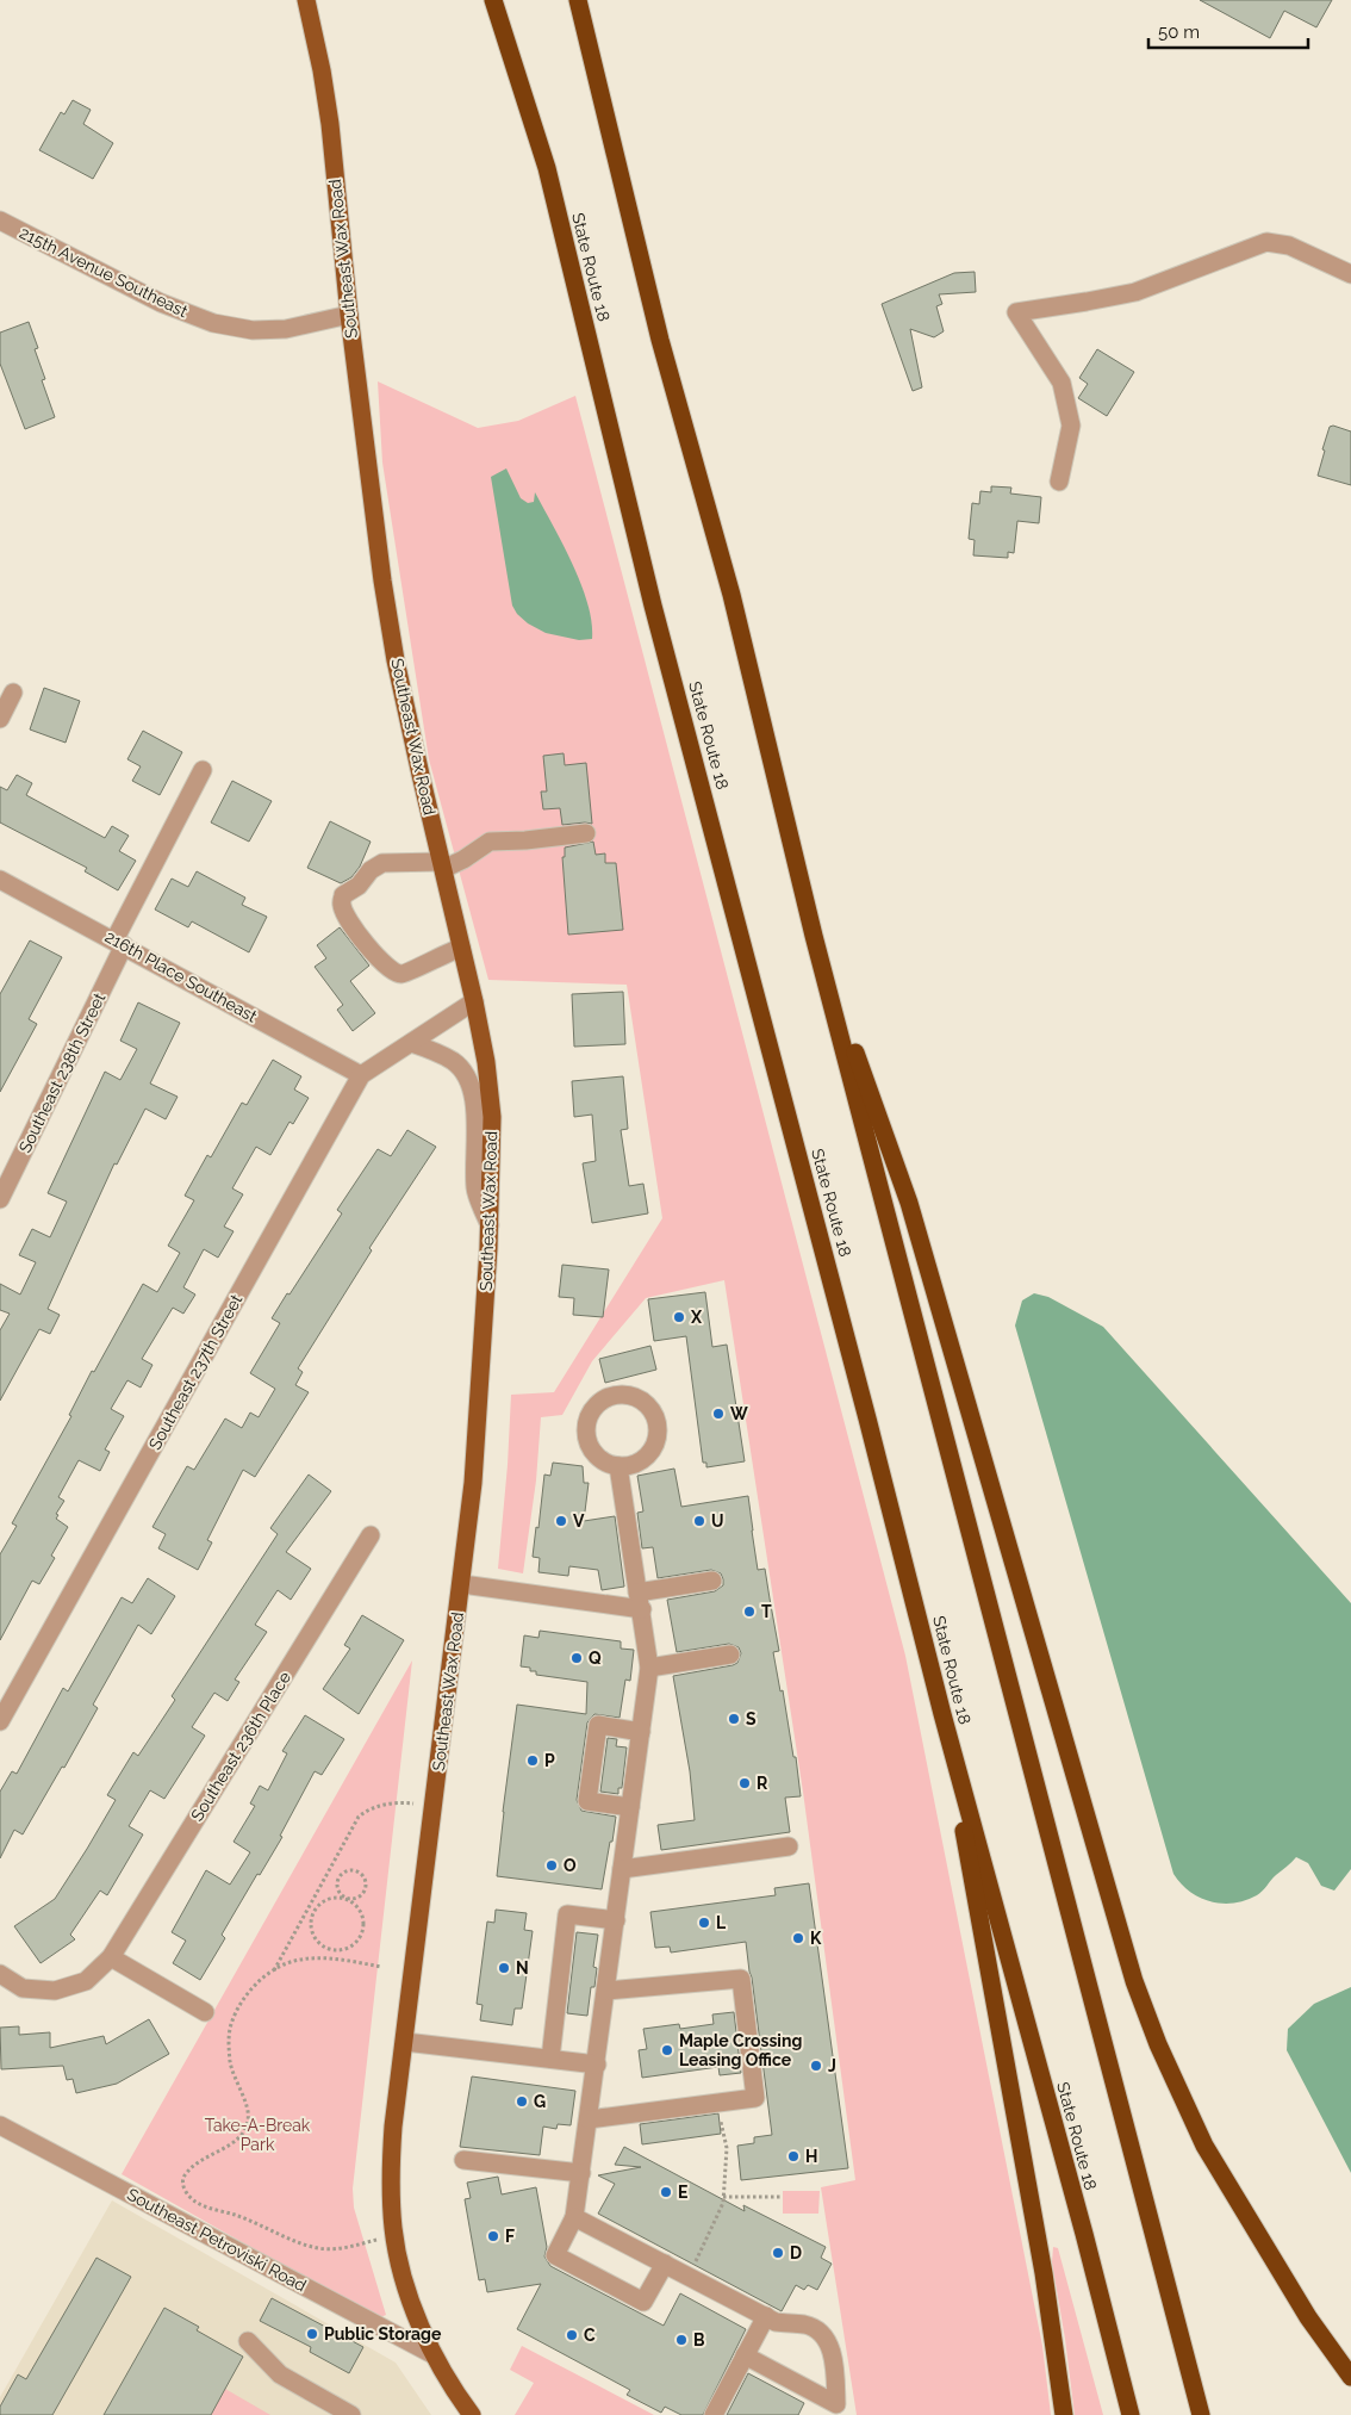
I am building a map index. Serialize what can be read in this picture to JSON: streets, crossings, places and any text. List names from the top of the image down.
{
  "streets": {
    "highway": ["State Route 18"],
    "main road": ["Southeast Wax Road"],
    "street": [
      "215th Avenue Southeast",
      "216th Place Southeast",
      "Southeast 238th Street",
      "Southeast 237th Street",
      "Southeast 236th Place",
      "Southeast Petroviski Road"
    ]
  },
  "crossings": [
    ["Southeast Wax Road", "215th Avenue Southeast"],
    ["Southeast Wax Road", "Southeast 237th Street"],
    ["Southeast Wax Road", "Southeast Petroviski Road"],
    ["216th Place Southeast", "Southeast 238th Street"],
    ["216th Place Southeast", "Southeast 237th Street"]
  ],
  "parks": ["Take-A-Break Park"],
  "places": [
    "X",
    "W",
    "V",
    "U",
    "T",
    "Q",
    "S",
    "P",
    "R",
    "O",
    "L",
    "K",
    "N",
    "Maple Crossing Leasing Office",
    "J",
    "G",
    "H",
    "E",
    "F",
    "D",
    "Public Storage",
    "C",
    "B"
  ],
  "scale_bar": "50 m"
}
